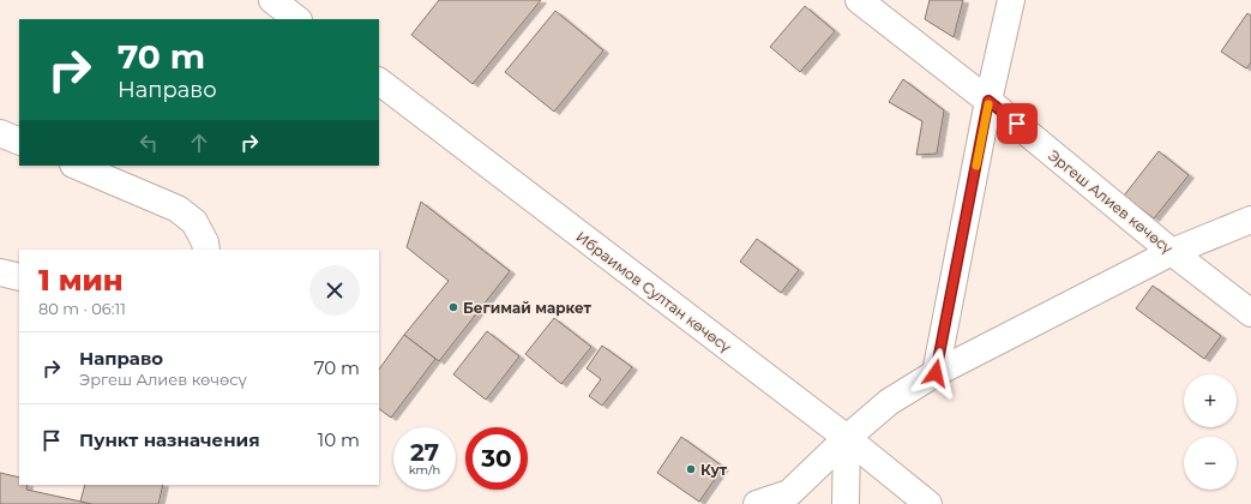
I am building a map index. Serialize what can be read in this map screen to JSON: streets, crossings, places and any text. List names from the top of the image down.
{
  "streets": {
    "street": ["Эргеш Алиев көчөсү", "Ибраимов Султан көчөсү"]
  },
  "places": ["Бегимай маркет", "Кут"],
  "page": {
    "turn": ["70 m", "Направо"],
    "heading": ["1 мин", "80 m · 06:11"],
    "list": [
      {
        "name": "Направо",
        "note": "Эргеш Алиев көчөсү",
        "value": "70 m"
      },
      {
        "name": "Пункт назначения",
        "value": "10 m"
      }
    ],
    "map_buttons": ["+", "−"],
    "speed": "27 km/h",
    "limit": "30"
  }
}
